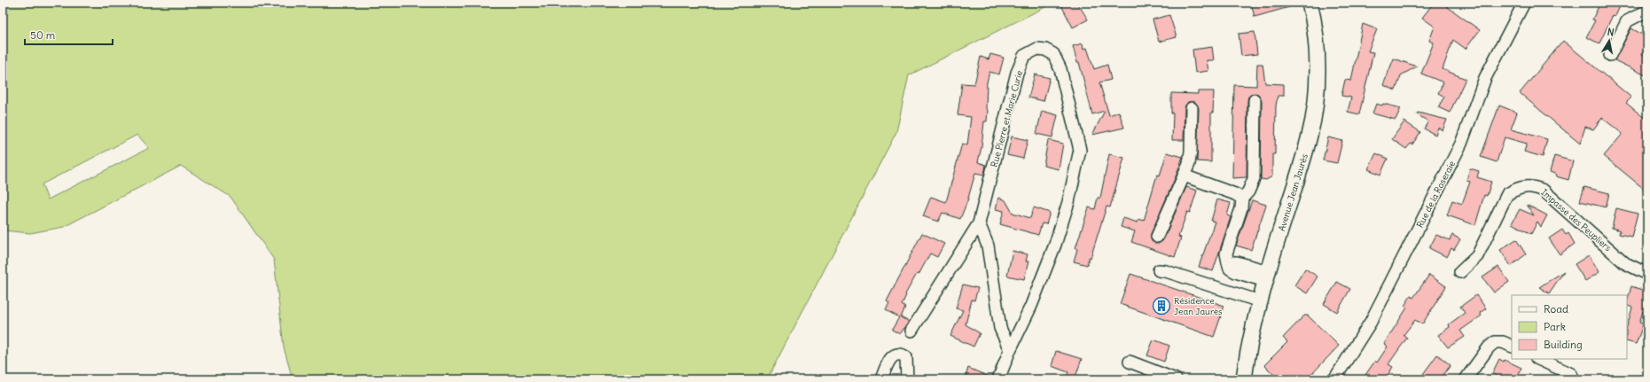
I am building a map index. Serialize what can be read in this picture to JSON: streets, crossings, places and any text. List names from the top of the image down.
{
  "streets": {
    "main road": ["Avenue Jean Jaurès"],
    "street": ["Rue Pierre et Marie Curie", "Rue de la Roseraie", "Impasse des Peupliers"]
  },
  "places": {
    "building": ["Résidence Jean Jaurès"]
  },
  "legend": ["Road", "Park", "Building"],
  "scale_bar": "50 m",
  "north": "top"
}
